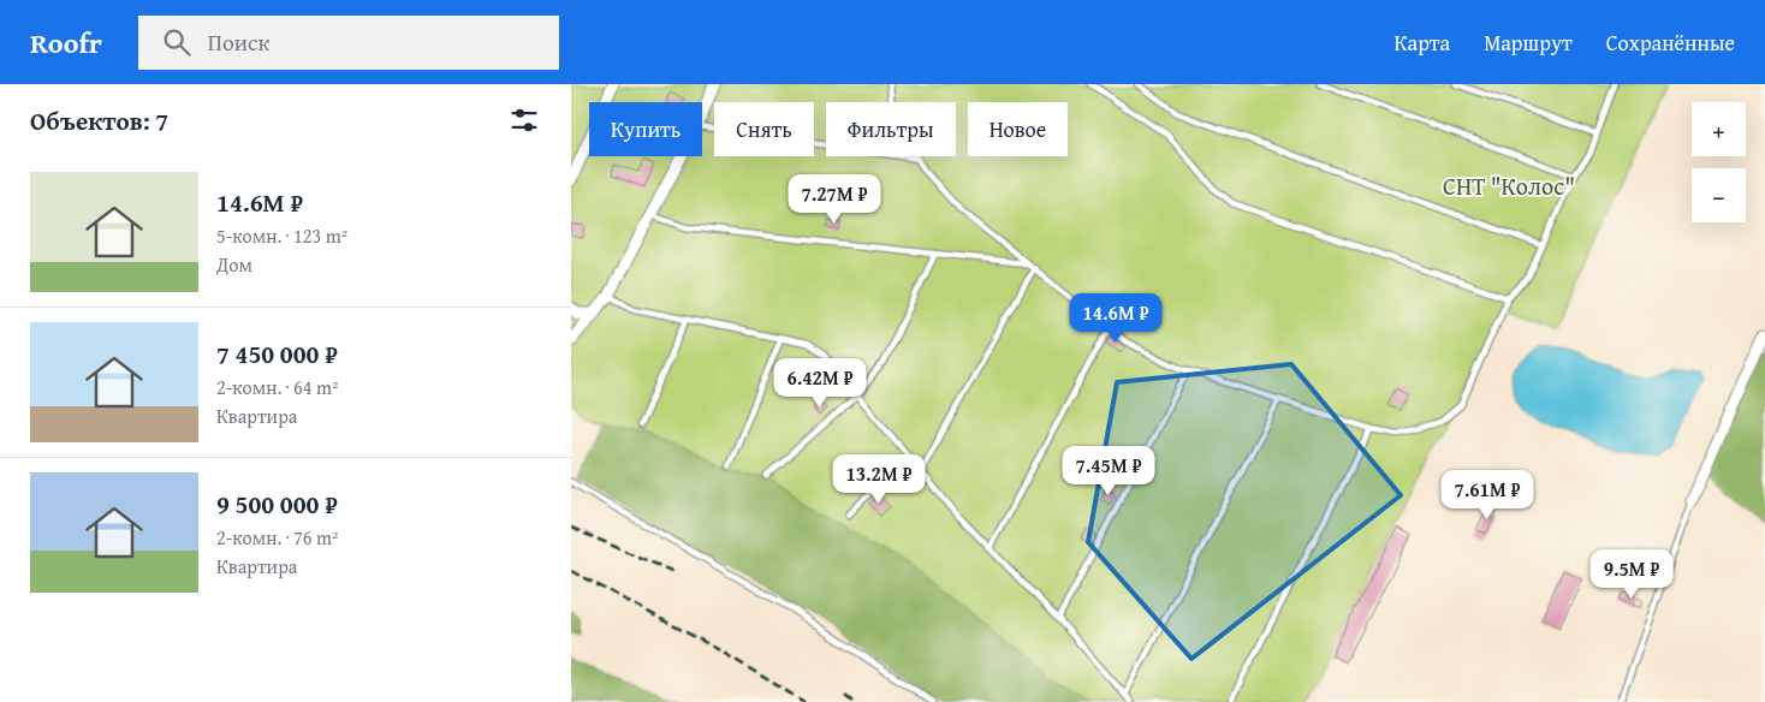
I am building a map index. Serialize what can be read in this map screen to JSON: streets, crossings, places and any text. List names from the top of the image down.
{
  "parks": ["СНТ \"Колос\""],
  "page": {
    "header": "Roofr",
    "search": "Поиск",
    "nav": ["Карта", "Маршрут", "Сохранённые"],
    "heading": "Объектов: 7",
    "map_buttons": ["+", "−"],
    "chip": [
      "Купить",
      "Снять",
      "Фильтры",
      "Новое"
    ],
    "list": [
      {
        "name": "14.6M ₽",
        "note": "5-комн. · 123 m² · Дом"
      },
      {
        "name": "7 450 000 ₽",
        "note": "2-комн. · 64 m² · Квартира"
      },
      {
        "name": "9 500 000 ₽",
        "note": "2-комн. · 76 m² · Квартира"
      }
    ],
    "price": [
      "7.27M ₽",
      "14.6M ₽",
      "6.42M ₽",
      "7.45M ₽",
      "13.2M ₽",
      "7.61M ₽",
      "9.5M ₽"
    ]
  }
}
